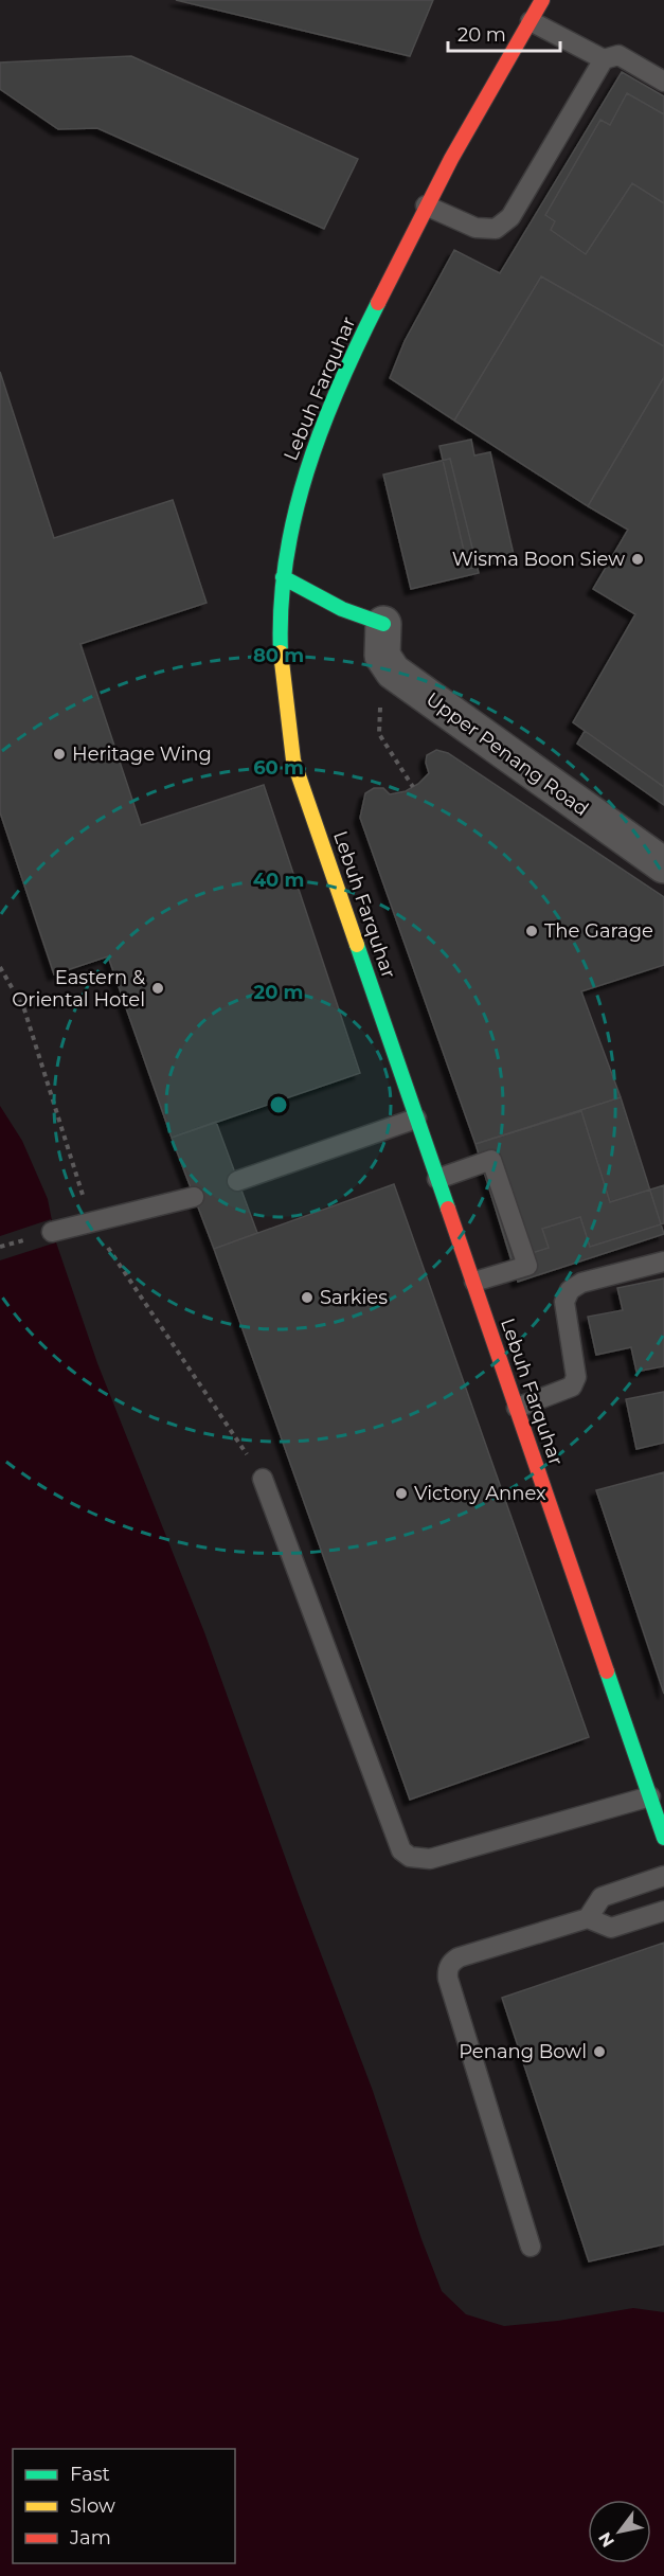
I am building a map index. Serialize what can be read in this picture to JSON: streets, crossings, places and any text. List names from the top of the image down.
{
  "streets": {
    "main road": ["Lebuh Farquhar"],
    "street": ["Upper Penang Road"]
  },
  "places": [
    "Wisma Boon Siew",
    "Heritage Wing",
    "The Garage",
    "Eastern & Oriental Hotel",
    "Sarkies",
    "Victory Annex",
    "Penang Bowl"
  ],
  "legend": ["Fast", "Slow", "Jam"],
  "scale_bar": "20 m",
  "north": "bottom left",
  "rings": [
    "80 m",
    "60 m",
    "40 m",
    "20 m"
  ]
}
